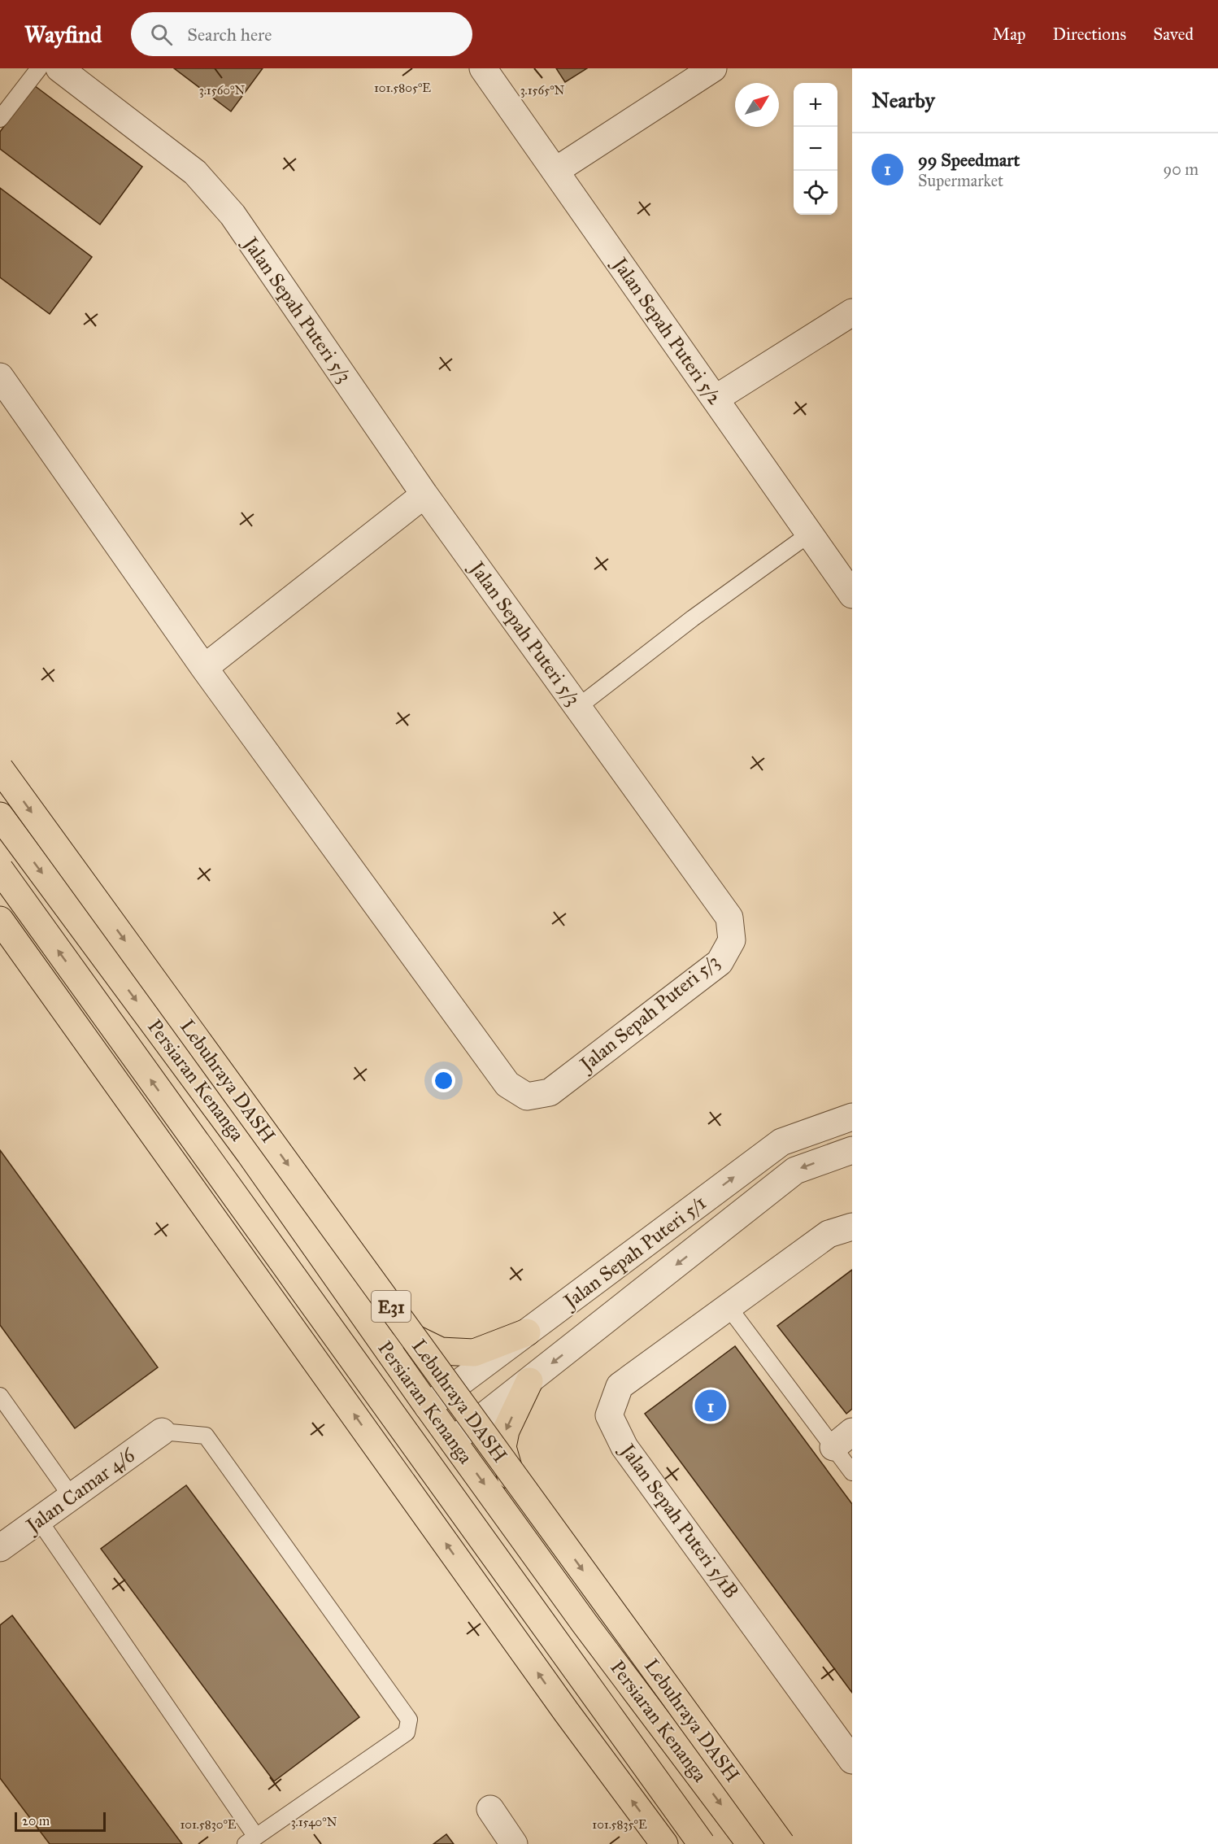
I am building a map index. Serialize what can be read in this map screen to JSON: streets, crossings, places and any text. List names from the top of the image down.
{
  "streets": {
    "main road": ["Persiaran Kenanga", "Lebuhraya DASH", "E31"],
    "street": [
      "Jalan Sepah Puteri 5/3",
      "Jalan Sepah Puteri 5/2",
      "Jalan Sepah Puteri 5/1",
      "Jalan Camar 4/6",
      "Jalan Sepah Puteri 5/1B"
    ]
  },
  "crossings": [
    ["Persiaran Kenanga", "Jalan Sepah Puteri 5/1"]
  ],
  "scale_bar": "20 m",
  "north": "top right",
  "page": {
    "header": "Wayfind",
    "search": "Search here",
    "nav": ["Map", "Directions", "Saved"],
    "heading": "Nearby",
    "map_buttons": ["+", "−"],
    "list": [
      {
        "mark": "1",
        "name": "99 Speedmart",
        "note": "Supermarket",
        "value": "90 m"
      }
    ],
    "pins": "1",
    "scale": "20 m"
  },
  "coordinates": [
    "101.5805°E",
    "3.1565°N",
    "3.1560°N",
    "3.1540°N",
    "101.5830°E",
    "101.5835°E"
  ]
}
